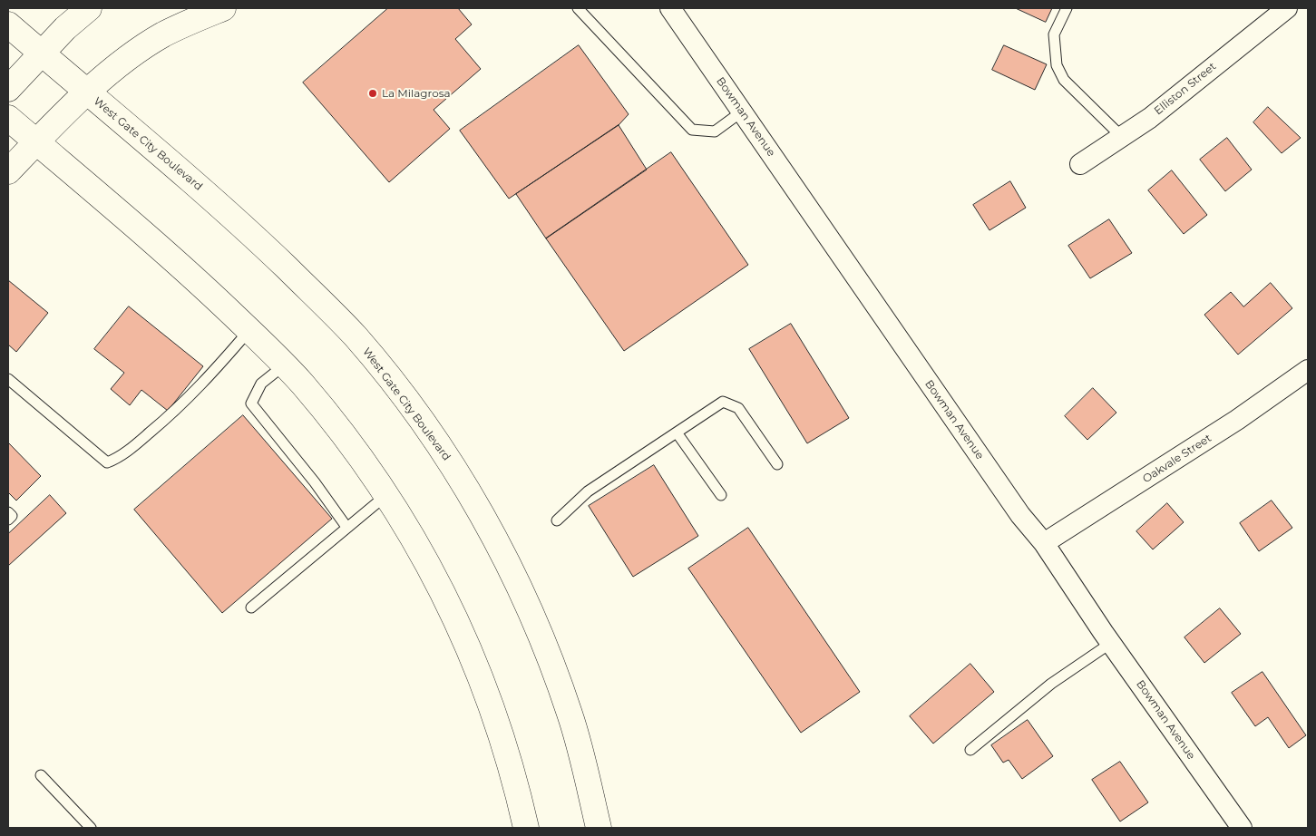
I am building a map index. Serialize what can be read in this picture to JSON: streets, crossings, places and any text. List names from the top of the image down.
{
  "streets": {
    "main road": ["West Gate City Boulevard"],
    "street": ["Elliston Street", "Bowman Avenue", "Oakvale Street"]
  },
  "crossings": [
    ["Bowman Avenue", "Oakvale Street"]
  ],
  "places": ["La Milagrosa"]
}
